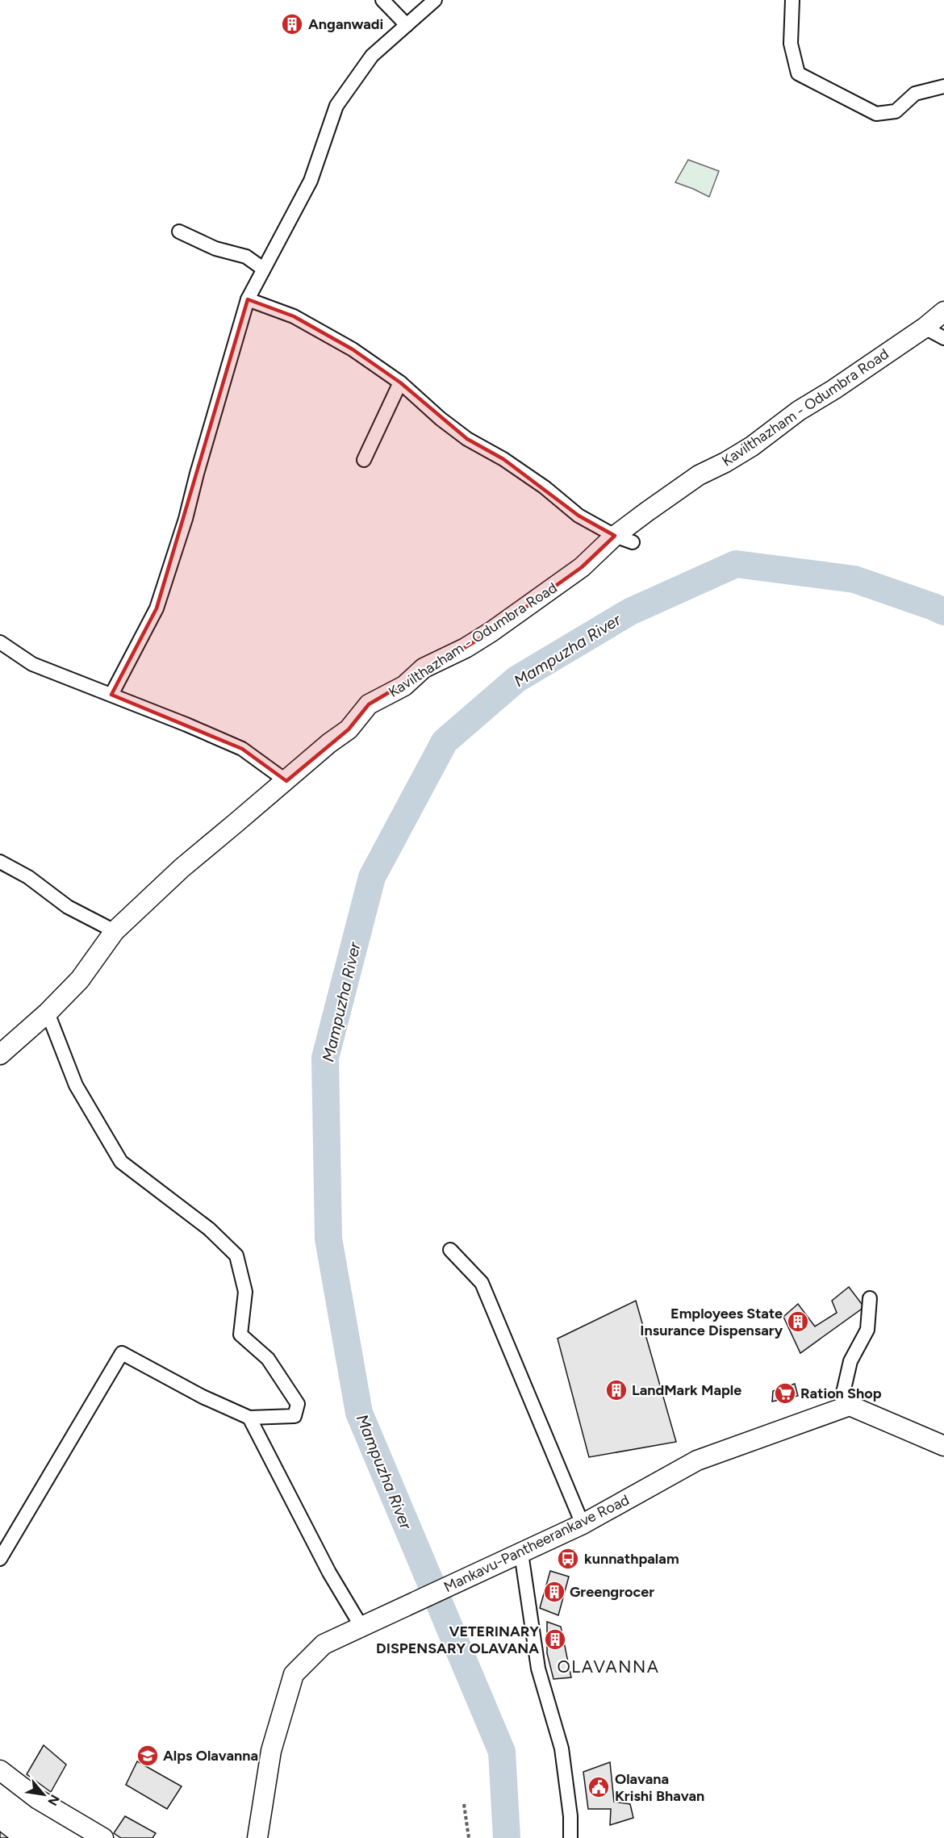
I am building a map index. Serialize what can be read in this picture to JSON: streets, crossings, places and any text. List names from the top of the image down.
{
  "streets": {
    "main road": ["Kavilthazham - Odumbra Road", "Mankavu-Pantheerankave Road"]
  },
  "districts": ["OLAVANNA"],
  "water": ["Mampuzha River"],
  "places": {
    "building": [
      "Anganwadi",
      "Employees State Insurance Dispensary",
      "LandMark Maple",
      "Greengrocer",
      "VETERINARY DISPENSARY OLAVANA"
    ],
    "supermarket": ["Ration Shop"],
    "bus stop": ["kunnathpalam"],
    "school or university": ["Alps Olavanna"],
    "public building": ["Olavana Krishi Bhavan"]
  },
  "north": "bottom right"
}
